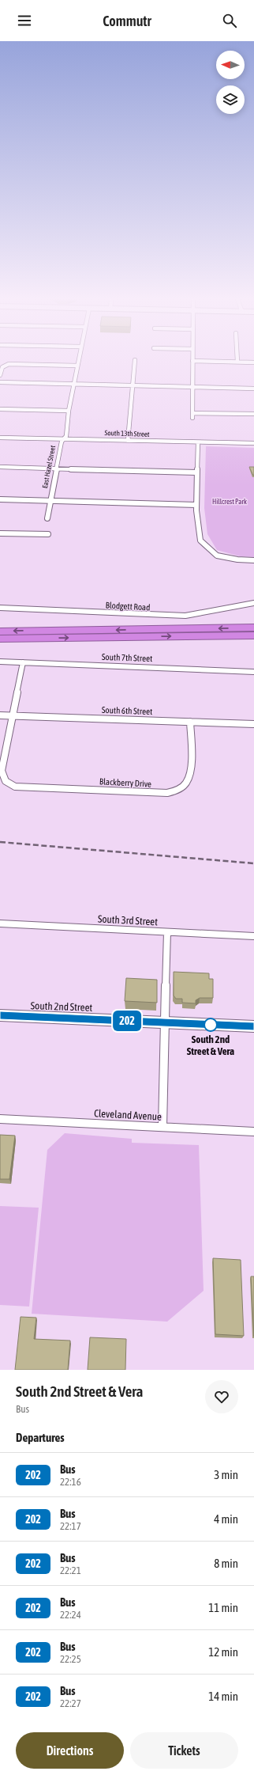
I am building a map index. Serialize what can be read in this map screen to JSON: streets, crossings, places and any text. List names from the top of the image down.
{
  "streets": {
    "street": [
      "South 13th Street",
      "East Hazel Street",
      "Blodgett Road",
      "South 7th Street",
      "South 6th Street",
      "Blackberry Drive",
      "South 3rd Street",
      "South 2nd Street",
      "Cleveland Avenue"
    ]
  },
  "crossings": [
    ["South 13th Street", "East Hazel Street"],
    ["South 6th Street", "Blackberry Drive"]
  ],
  "parks": ["Hillcrest Park"],
  "places": ["South 2nd Street & Vera"],
  "lines": ["bus line 202"],
  "north": "left",
  "page": {
    "header": "Commutr",
    "on_map": "202",
    "heading": [
      ["South 2nd Street & Vera", "Bus"],
      "Departures"
    ],
    "list": [
      {
        "mark": "202",
        "name": "Bus",
        "note": "22:16",
        "value": "3 min"
      },
      {
        "mark": "202",
        "name": "Bus",
        "note": "22:17",
        "value": "4 min"
      },
      {
        "mark": "202",
        "name": "Bus",
        "note": "22:21",
        "value": "8 min"
      },
      {
        "mark": "202",
        "name": "Bus",
        "note": "22:24",
        "value": "11 min"
      },
      {
        "mark": "202",
        "name": "Bus",
        "note": "22:25",
        "value": "12 min"
      },
      {
        "mark": "202",
        "name": "Bus",
        "note": "22:27",
        "value": "14 min"
      }
    ],
    "buttons": ["Directions", "Tickets"]
  }
}
